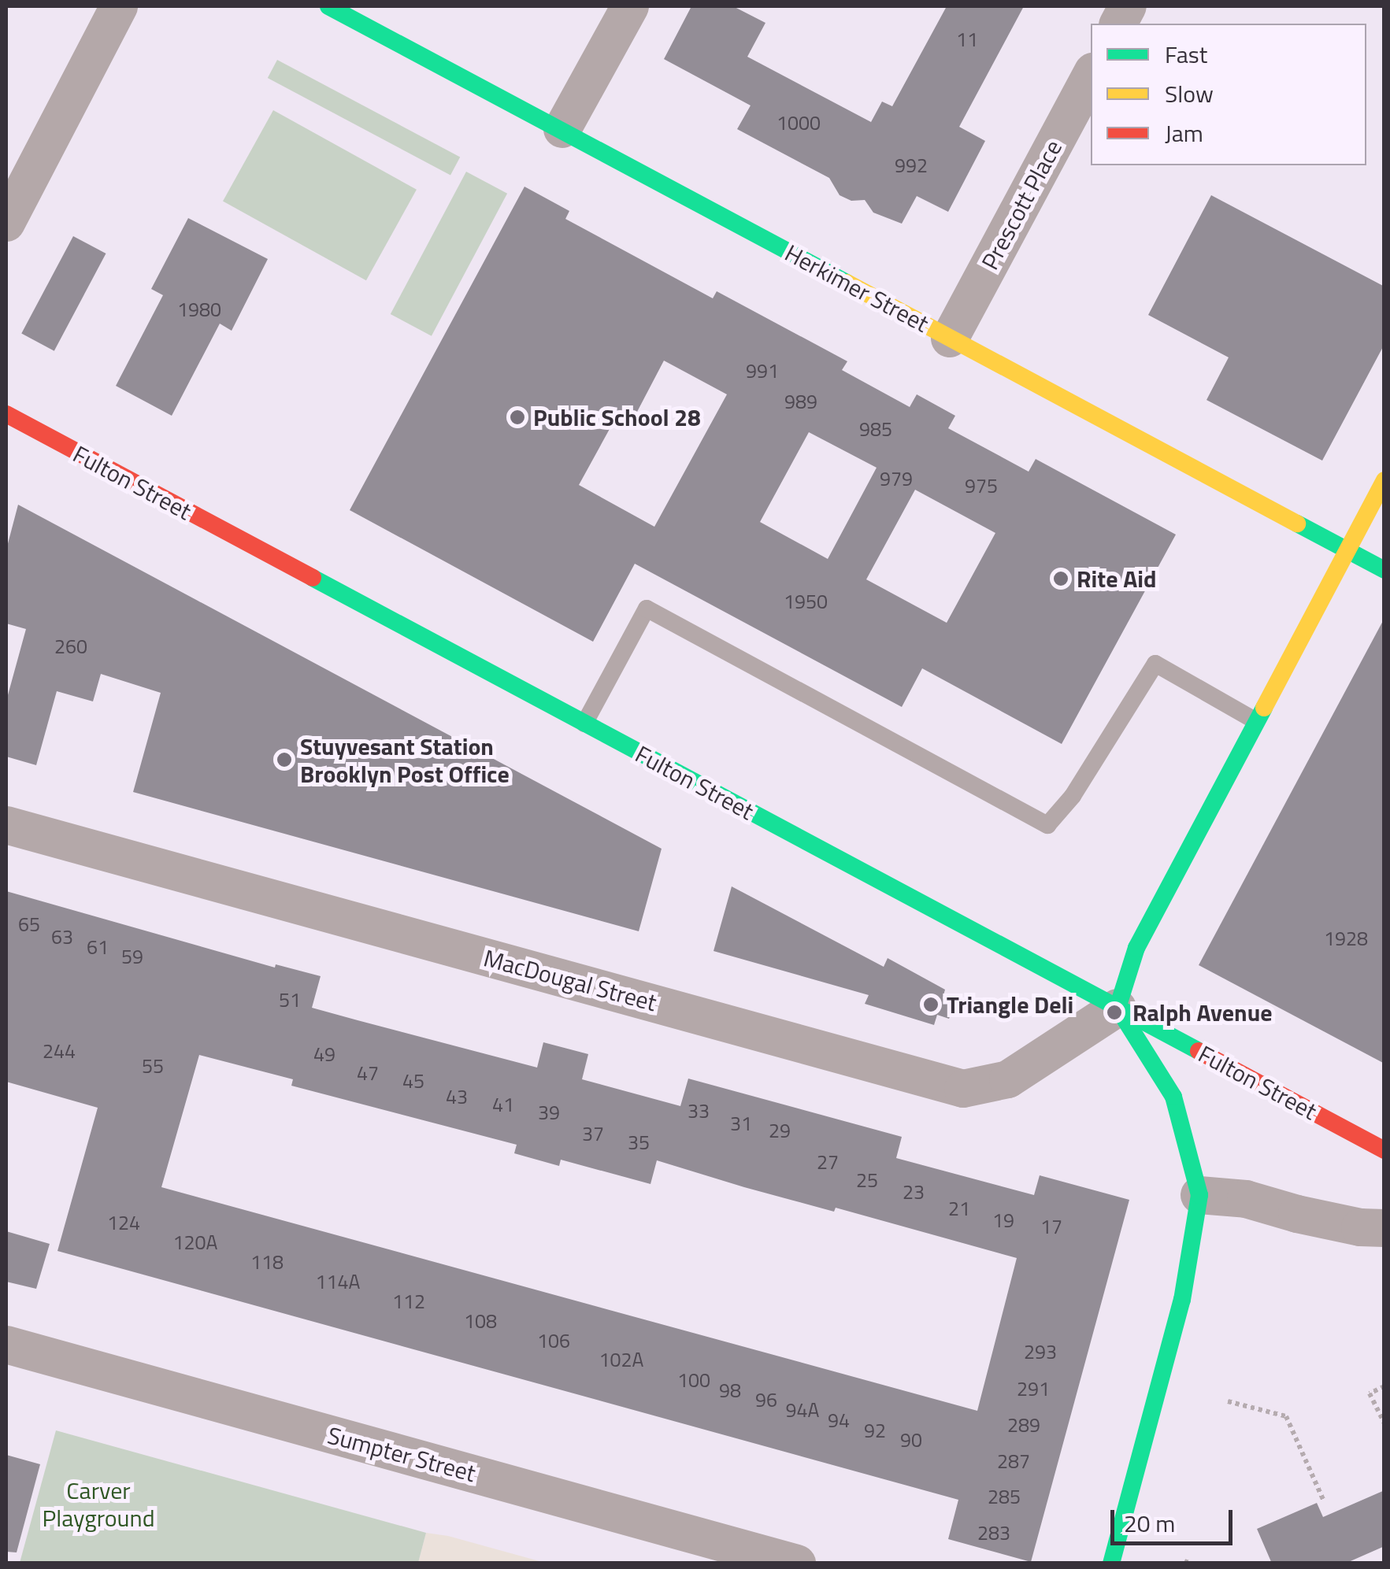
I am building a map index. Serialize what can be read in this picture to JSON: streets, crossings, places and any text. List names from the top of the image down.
{
  "streets": {
    "street": [
      "Prescott Place",
      "Herkimer Street",
      "Fulton Street",
      "MacDougal Street",
      "Sumpter Street"
    ]
  },
  "crossings": [
    ["Prescott Place", "Herkimer Street"],
    ["Fulton Street", "MacDougal Street"]
  ],
  "parks": ["Carver Playground"],
  "places": [
    "Public School 28",
    "Rite Aid",
    "Stuyvesant Station Brooklyn Post Office",
    "Triangle Deli",
    "Ralph Avenue"
  ],
  "house_numbers": [
    "11",
    "1000",
    "992",
    "1980",
    "991",
    "989",
    "985",
    "979",
    "975",
    "1950",
    "260",
    "65",
    "63",
    "1928",
    "61",
    "59",
    "51",
    "244",
    "49",
    "55",
    "47",
    "45",
    "43",
    "41",
    "33",
    "39",
    "31",
    "29",
    "37",
    "35",
    "27",
    "25",
    "23",
    "21",
    "19",
    "124",
    "17",
    "120A",
    "118",
    "114A",
    "112",
    "108",
    "106",
    "293",
    "102A",
    "100",
    "291",
    "98",
    "96",
    "94A",
    "94",
    "289",
    "92",
    "90",
    "287",
    "285",
    "283"
  ],
  "legend": ["Fast", "Slow", "Jam"],
  "scale_bar": "20 m"
}
